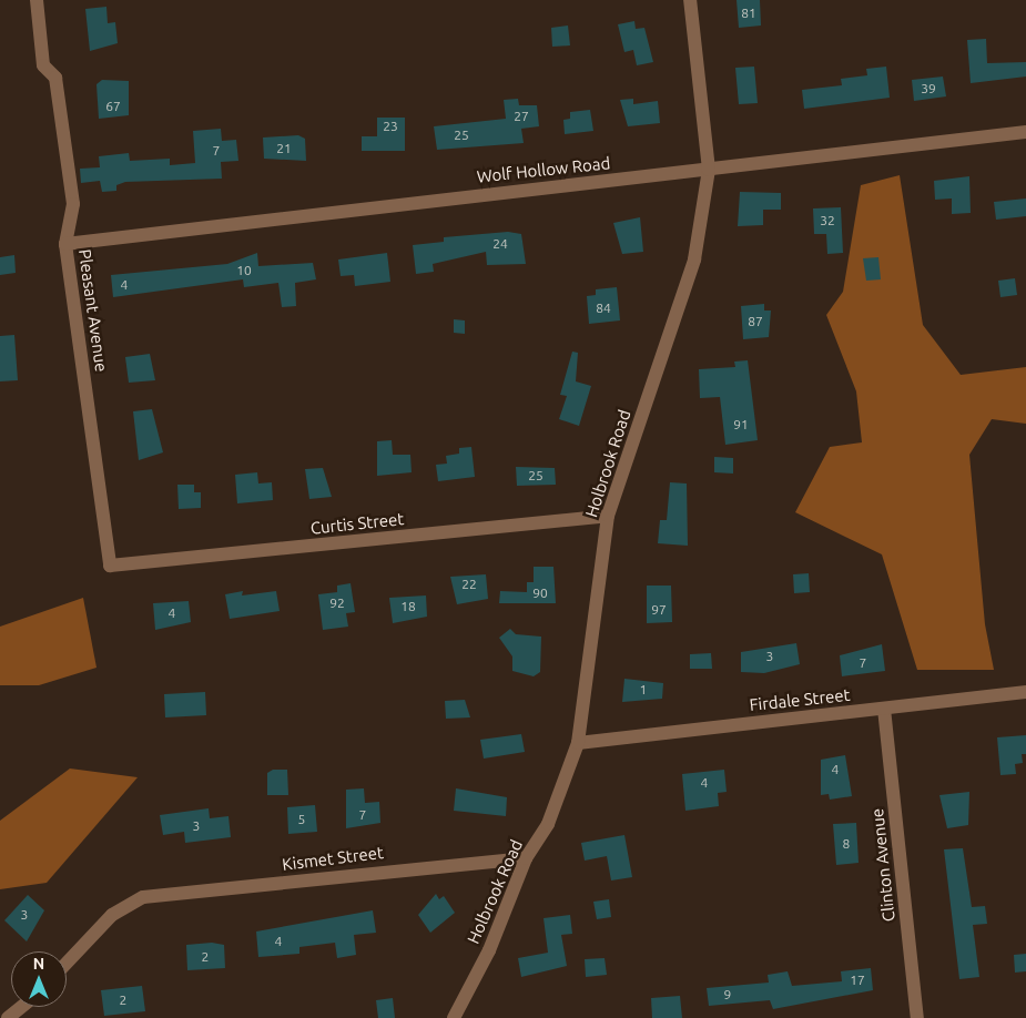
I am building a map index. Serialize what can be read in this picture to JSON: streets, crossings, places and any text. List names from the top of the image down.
{
  "streets": {
    "street": [
      "Wolf Hollow Road",
      "Pleasant Avenue",
      "Holbrook Road",
      "Curtis Street",
      "Firdale Street",
      "Kismet Street",
      "Clinton Avenue"
    ]
  },
  "crossings": [
    ["Wolf Hollow Road", "Pleasant Avenue"],
    ["Wolf Hollow Road", "Holbrook Road"],
    ["Pleasant Avenue", "Curtis Street"],
    ["Holbrook Road", "Curtis Street"],
    ["Holbrook Road", "Firdale Street"],
    ["Holbrook Road", "Kismet Street"],
    ["Firdale Street", "Clinton Avenue"]
  ],
  "house_numbers": [
    "81",
    "39",
    "67",
    "27",
    "23",
    "25",
    "21",
    "7",
    "32",
    "24",
    "10",
    "4",
    "84",
    "87",
    "91",
    "25",
    "22",
    "90",
    "92",
    "18",
    "97",
    "4",
    "3",
    "7",
    "1",
    "4",
    "4",
    "7",
    "5",
    "3",
    "8",
    "3",
    "4",
    "2",
    "17",
    "9",
    "2"
  ],
  "north": "top"
}
